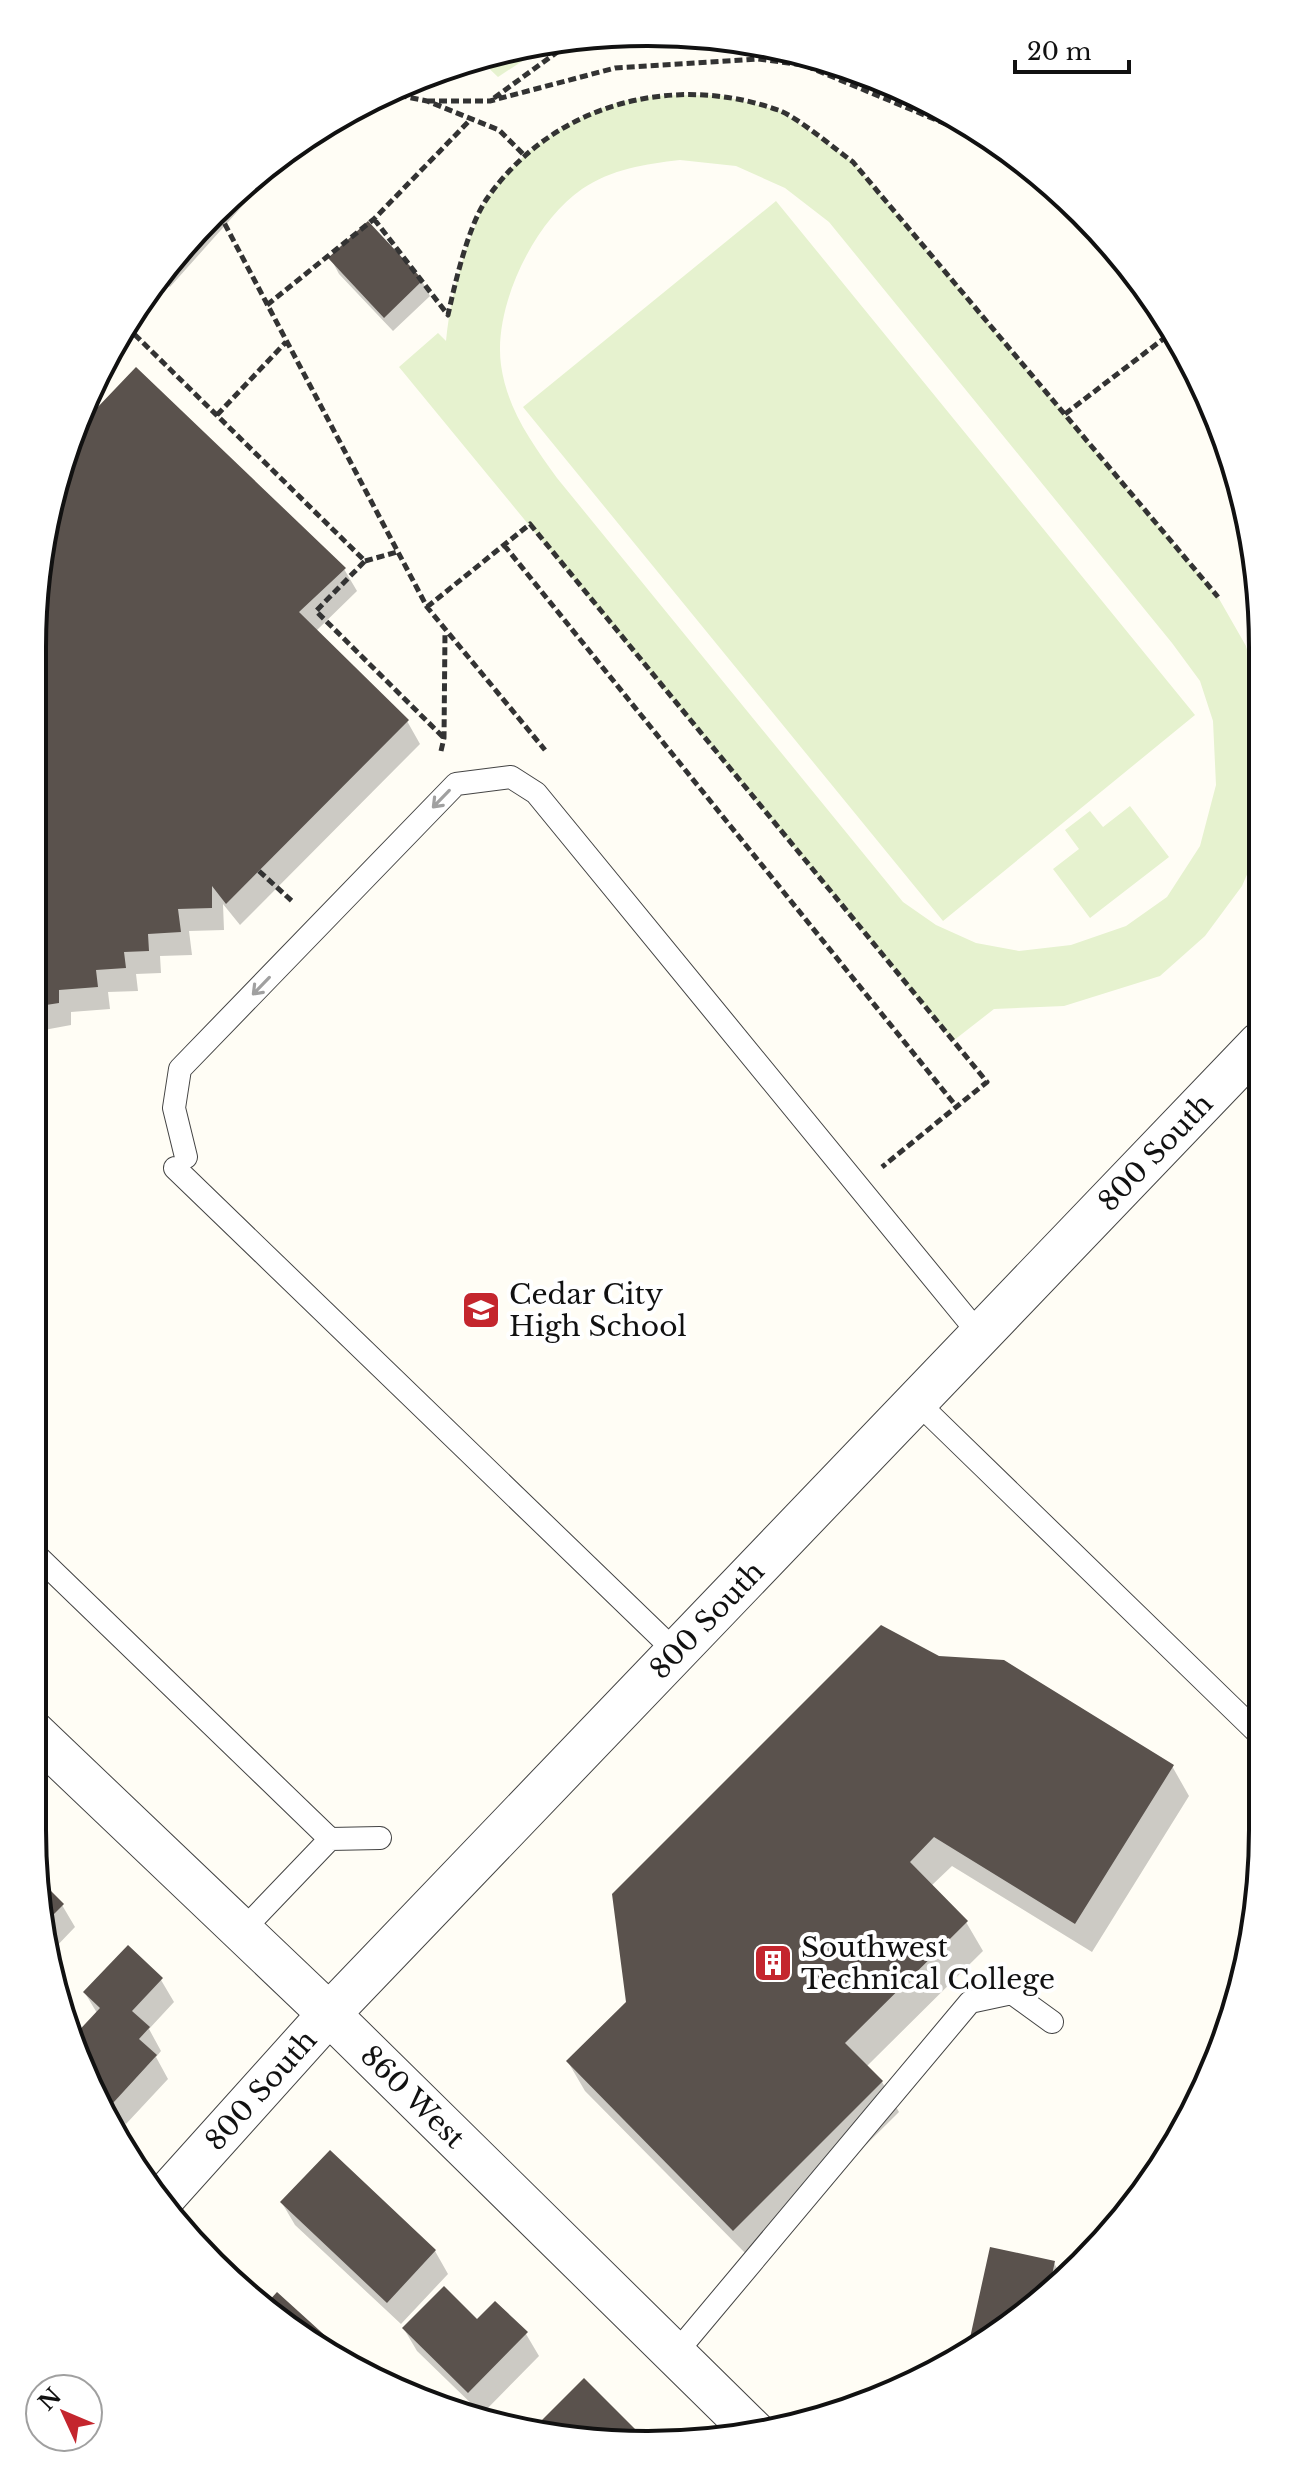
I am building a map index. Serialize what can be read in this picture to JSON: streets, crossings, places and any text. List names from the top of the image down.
{
  "streets": {
    "street": ["800 South", "860 West"]
  },
  "crossings": [
    ["800 South", "860 West"]
  ],
  "places": {
    "school or university": ["Cedar City High School"],
    "building": ["Southwest Technical College"]
  },
  "scale_bar": "20 m",
  "north": "top left"
}
